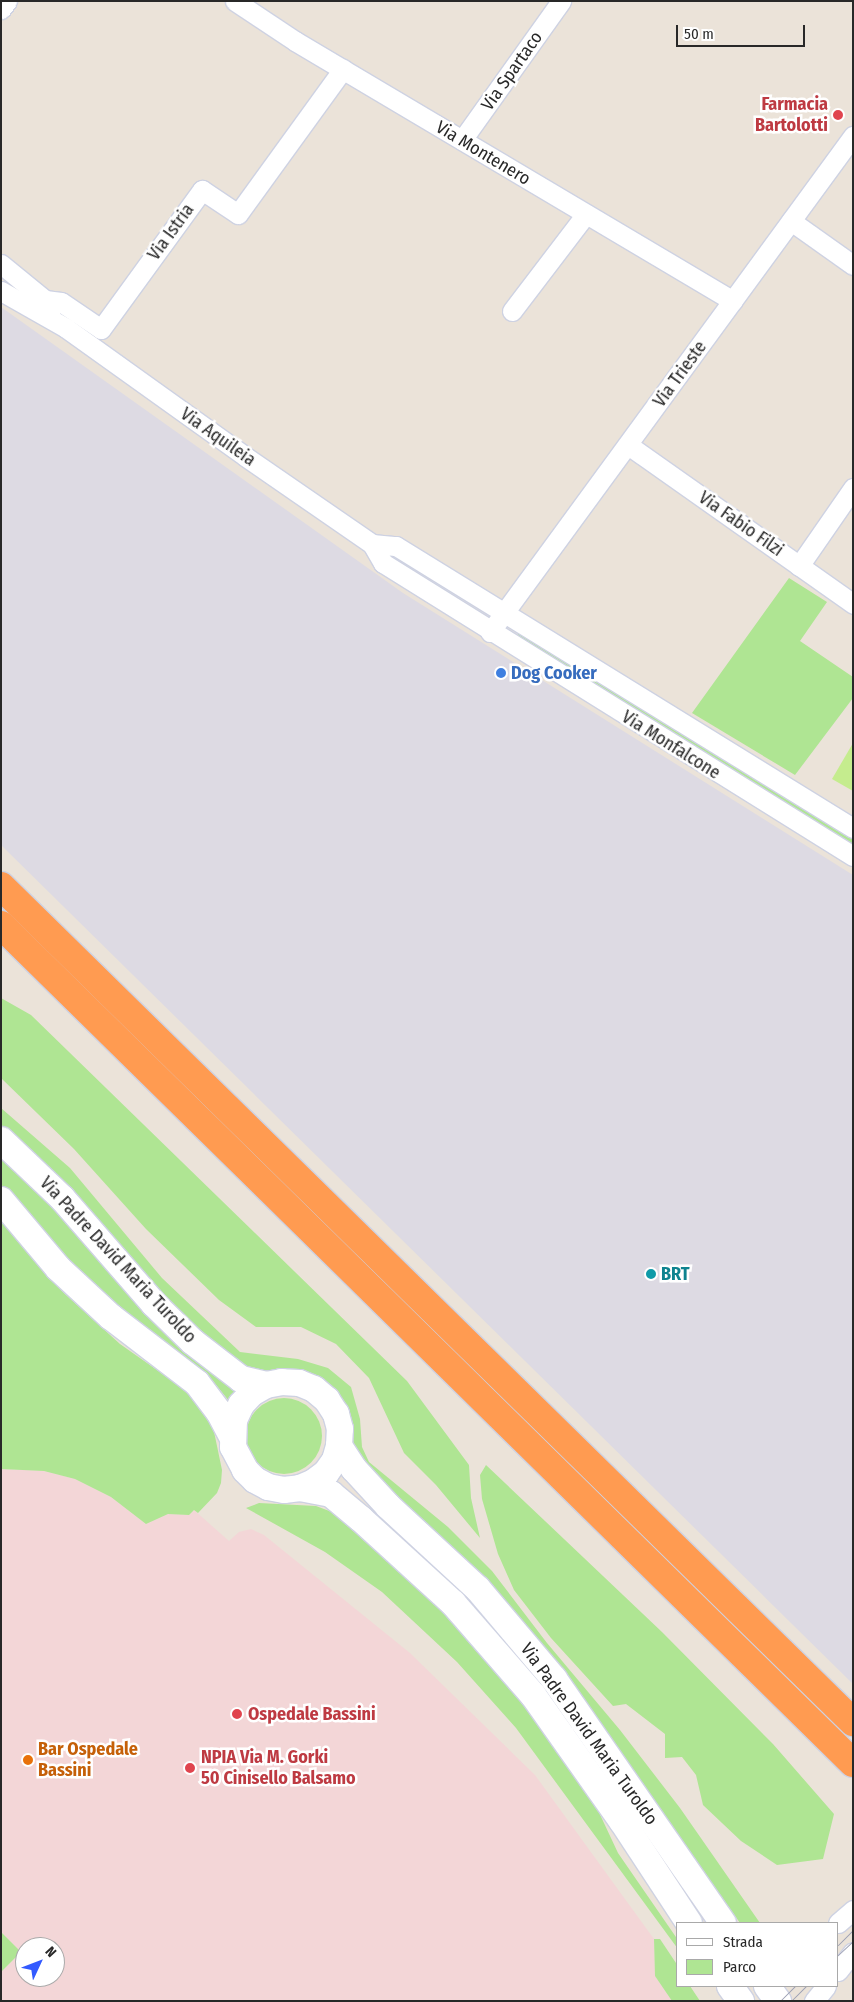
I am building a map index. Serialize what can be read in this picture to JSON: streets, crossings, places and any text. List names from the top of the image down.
{
  "streets": {
    "street": [
      "Via Spartaco",
      "Via Montenero",
      "Via Istria",
      "Via Trieste",
      "Via Aquileia",
      "Via Fabio Filzi",
      "Via Monfalcone",
      "Via Padre David Maria Turoldo"
    ]
  },
  "crossings": [
    ["Via Spartaco", "Via Montenero"],
    ["Via Montenero", "Via Istria"],
    ["Via Montenero", "Via Trieste"],
    ["Via Istria", "Via Aquileia"],
    ["Via Trieste", "Via Aquileia"],
    ["Via Trieste", "Via Fabio Filzi"],
    ["Via Trieste", "Via Monfalcone"],
    ["Via Aquileia", "Via Monfalcone"]
  ],
  "places": [
    "Farmacia Bartolotti",
    "Dog Cooker",
    "BRT",
    "Ospedale Bassini",
    "Bar Ospedale Bassini",
    "NPIA Via M. Gorki 50 Cinisello Balsamo"
  ],
  "legend": ["Strada", "Parco"],
  "scale_bar": "50 m",
  "north": "top right"
}
